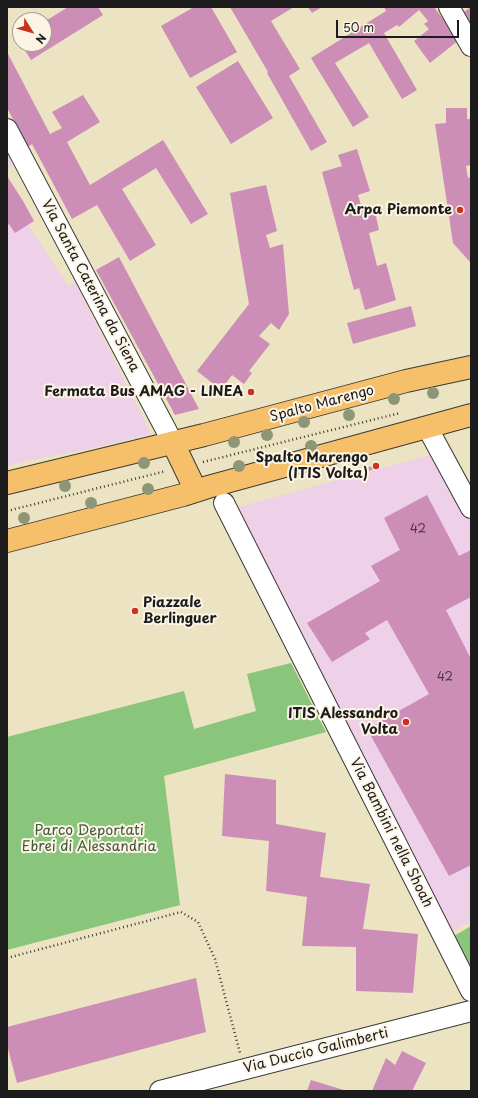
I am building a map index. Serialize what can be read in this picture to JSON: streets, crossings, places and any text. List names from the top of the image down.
{
  "streets": {
    "main road": ["Spalto Marengo"],
    "street": ["Via Santa Caterina da Siena", "Via Bambini nella Shoah", "Via Duccio Galimberti"]
  },
  "crossings": [
    ["Via Santa Caterina da Siena", "Spalto Marengo"]
  ],
  "parks": ["Parco Deportati Ebrei di Alessandria"],
  "places": [
    "Arpa Piemonte",
    "Fermata Bus AMAG - LINEA",
    "Spalto Marengo (ITIS Volta)",
    "Piazzale Berlinguer",
    "ITIS Alessandro Volta"
  ],
  "house_numbers": ["42", "42"],
  "scale_bar": "50 m",
  "north": "bottom right"
}
